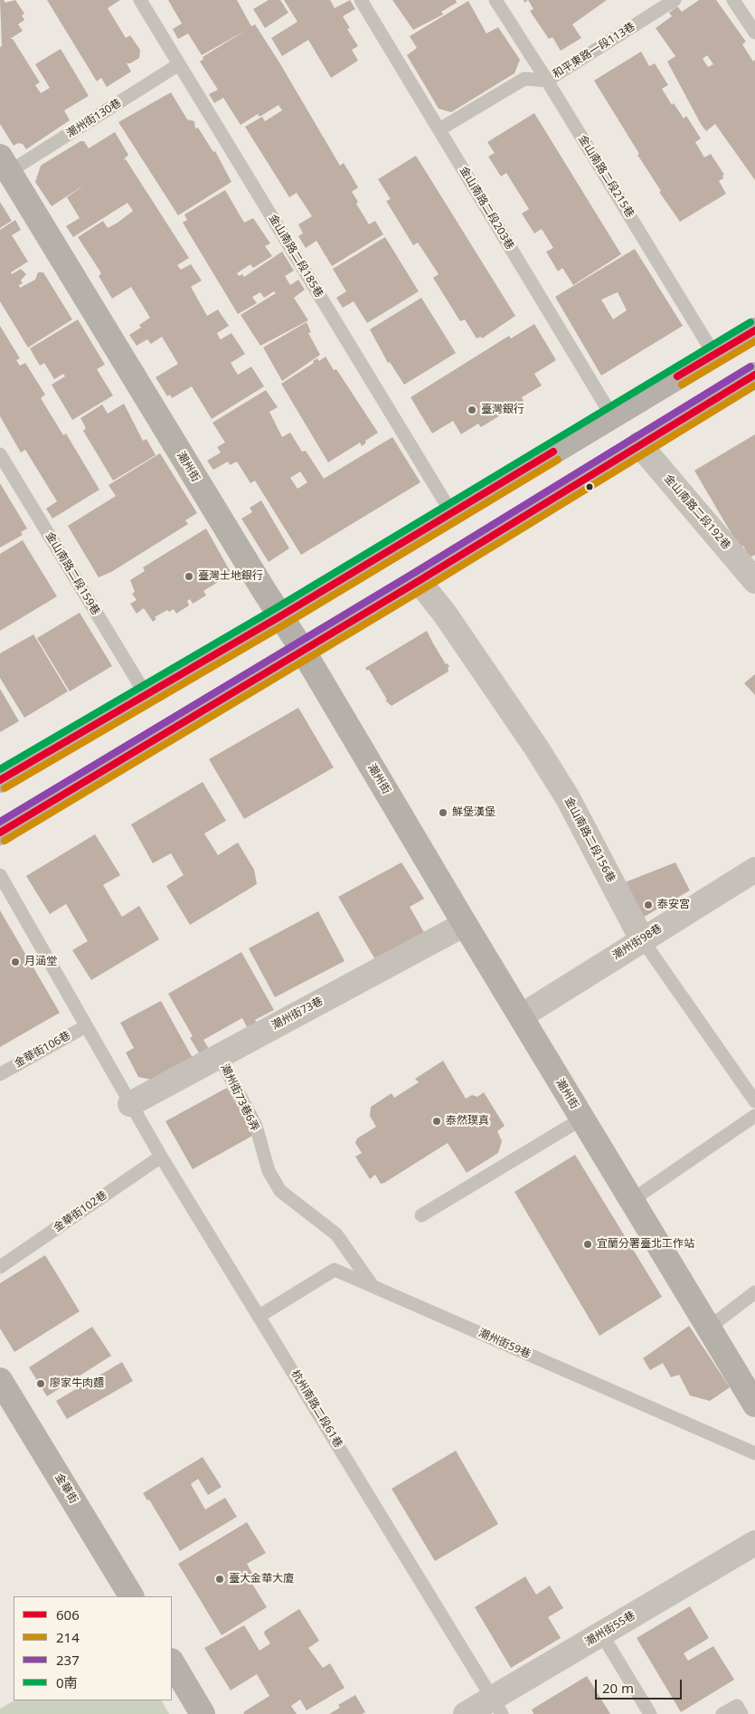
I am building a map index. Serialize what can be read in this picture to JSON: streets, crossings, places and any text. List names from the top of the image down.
{
  "streets": {
    "street": [
      "潮州街",
      "金山南路二段192巷",
      "金山南路二段156巷",
      "潮州街98巷",
      "潮州街73巷",
      "金華街",
      "潮州街55巷"
    ],
    "lane": [
      "和平東路一段113巷",
      "潮州街130巷",
      "金山南路二段215巷",
      "金山南路二段203巷",
      "金山南路二段185巷",
      "金山南路二段159巷",
      "金華街106巷",
      "潮州街73巷6弄",
      "金華街102巷",
      "潮州街59巷",
      "杭州南路二段61巷"
    ]
  },
  "crossings": [
    ["和平東路一段113巷", "金山南路二段215巷"],
    ["和平東路一段113巷", "金山南路二段203巷"],
    ["潮州街130巷", "金山南路二段185巷"],
    ["潮州街130巷", "潮州街"],
    ["潮州街", "潮州街98巷"],
    ["潮州街", "潮州街73巷"],
    ["金山南路二段156巷", "潮州街98巷"],
    ["潮州街73巷", "潮州街73巷6弄"],
    ["潮州街73巷", "杭州南路二段61巷"],
    ["金華街106巷", "杭州南路二段61巷"],
    ["潮州街73巷6弄", "潮州街59巷"],
    ["金華街102巷", "杭州南路二段61巷"],
    ["潮州街59巷", "杭州南路二段61巷"],
    ["杭州南路二段61巷", "潮州街55巷"]
  ],
  "places": [
    "臺灣銀行",
    "臺灣土地銀行",
    "鮮堡漢堡",
    "泰安宮",
    "月涵堂",
    "泰然璞真",
    "宜蘭分署臺北工作站",
    "廖家牛肉麵",
    "臺大金華大廈"
  ],
  "lines": [
    "transit line 0南",
    "transit line 606",
    "transit line 214",
    "transit line 237"
  ],
  "legend": [
    "606",
    "214",
    "237",
    "0南"
  ],
  "scale_bar": "20 m"
}
